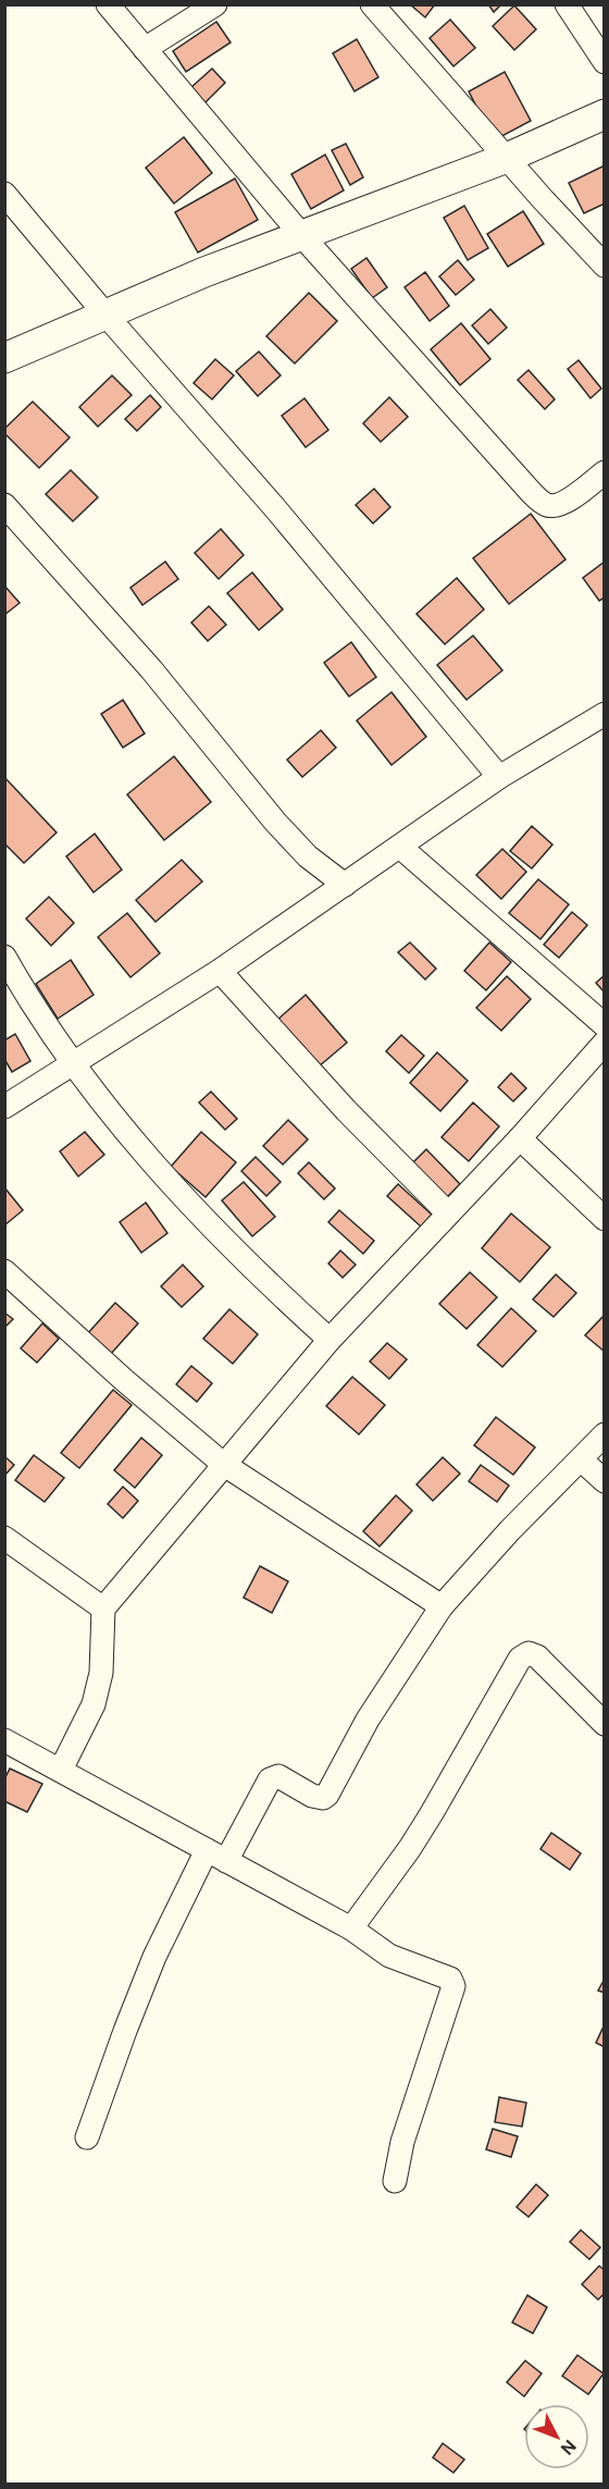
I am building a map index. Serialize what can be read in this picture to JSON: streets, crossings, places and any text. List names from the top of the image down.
{
  "north": "bottom right"
}
